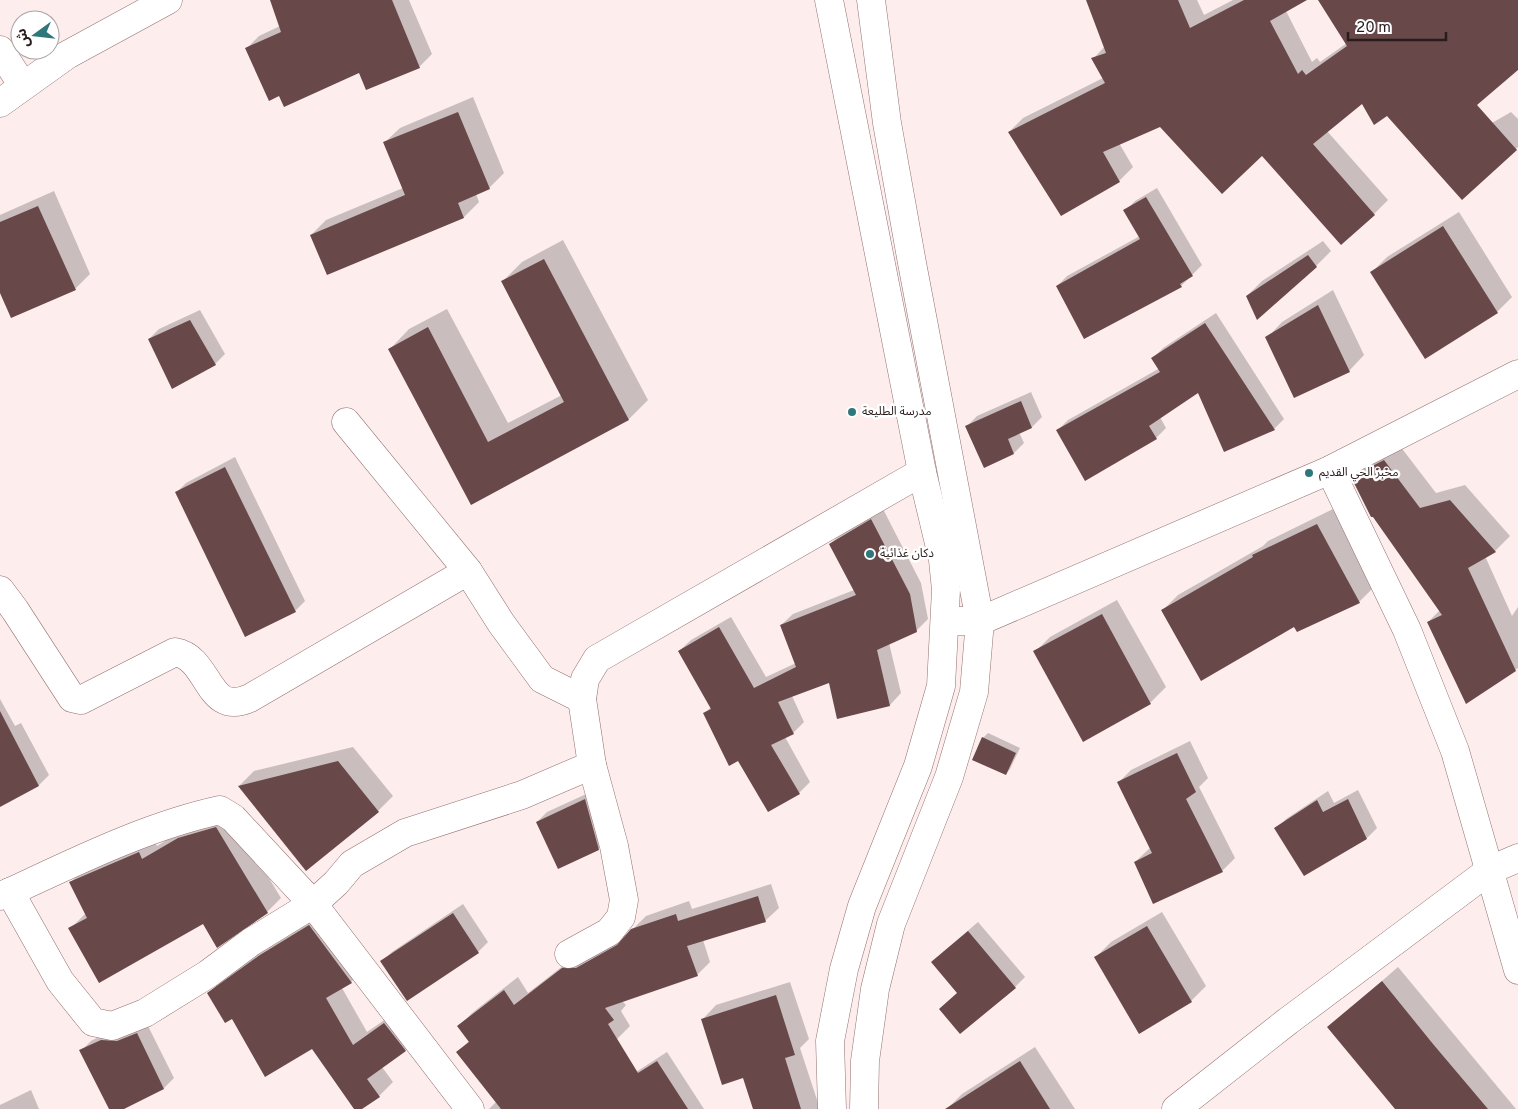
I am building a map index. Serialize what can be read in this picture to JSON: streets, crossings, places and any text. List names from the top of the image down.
{
  "places": ["مدرسة الطليعة", "مخبز الحي القديم", "دكان غذائية"],
  "scale_bar": "20 m",
  "north": "left"
}
